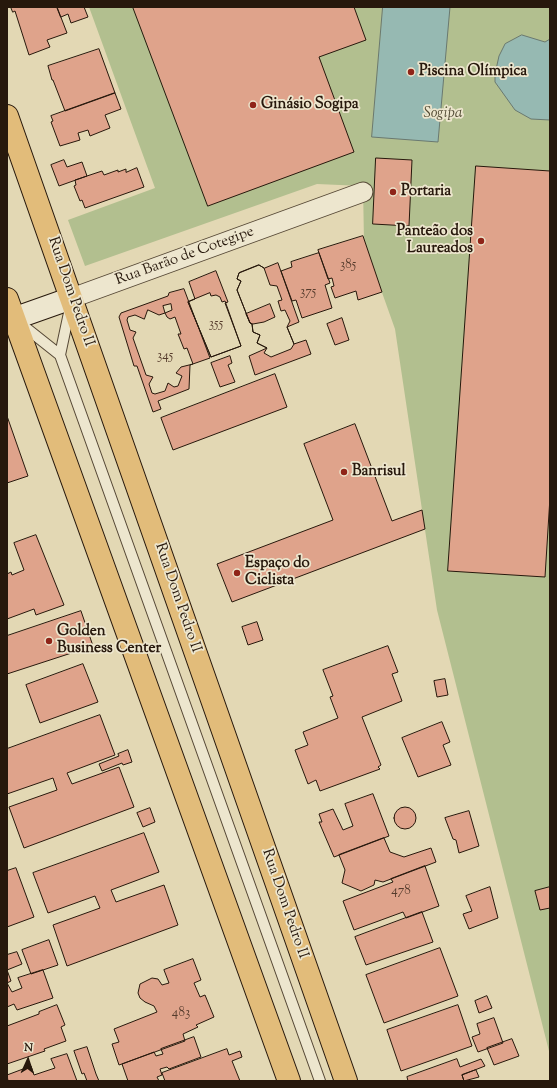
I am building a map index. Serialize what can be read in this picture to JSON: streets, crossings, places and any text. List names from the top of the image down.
{
  "streets": {
    "main road": ["Rua Dom Pedro II"],
    "street": ["Rua Barão de Cotegipe"]
  },
  "crossings": [
    ["Rua Barão de Cotegipe", "Rua Dom Pedro II"]
  ],
  "parks": ["Sogipa"],
  "places": [
    "Piscina Olímpica",
    "Ginásio Sogipa",
    "Portaria",
    "Panteão dos Laureados",
    "Banrisul",
    "Espaço do Ciclista",
    "Golden Business Center"
  ],
  "house_numbers": [
    "385",
    "375",
    "355",
    "345",
    "478",
    "483"
  ],
  "north": "top"
}
